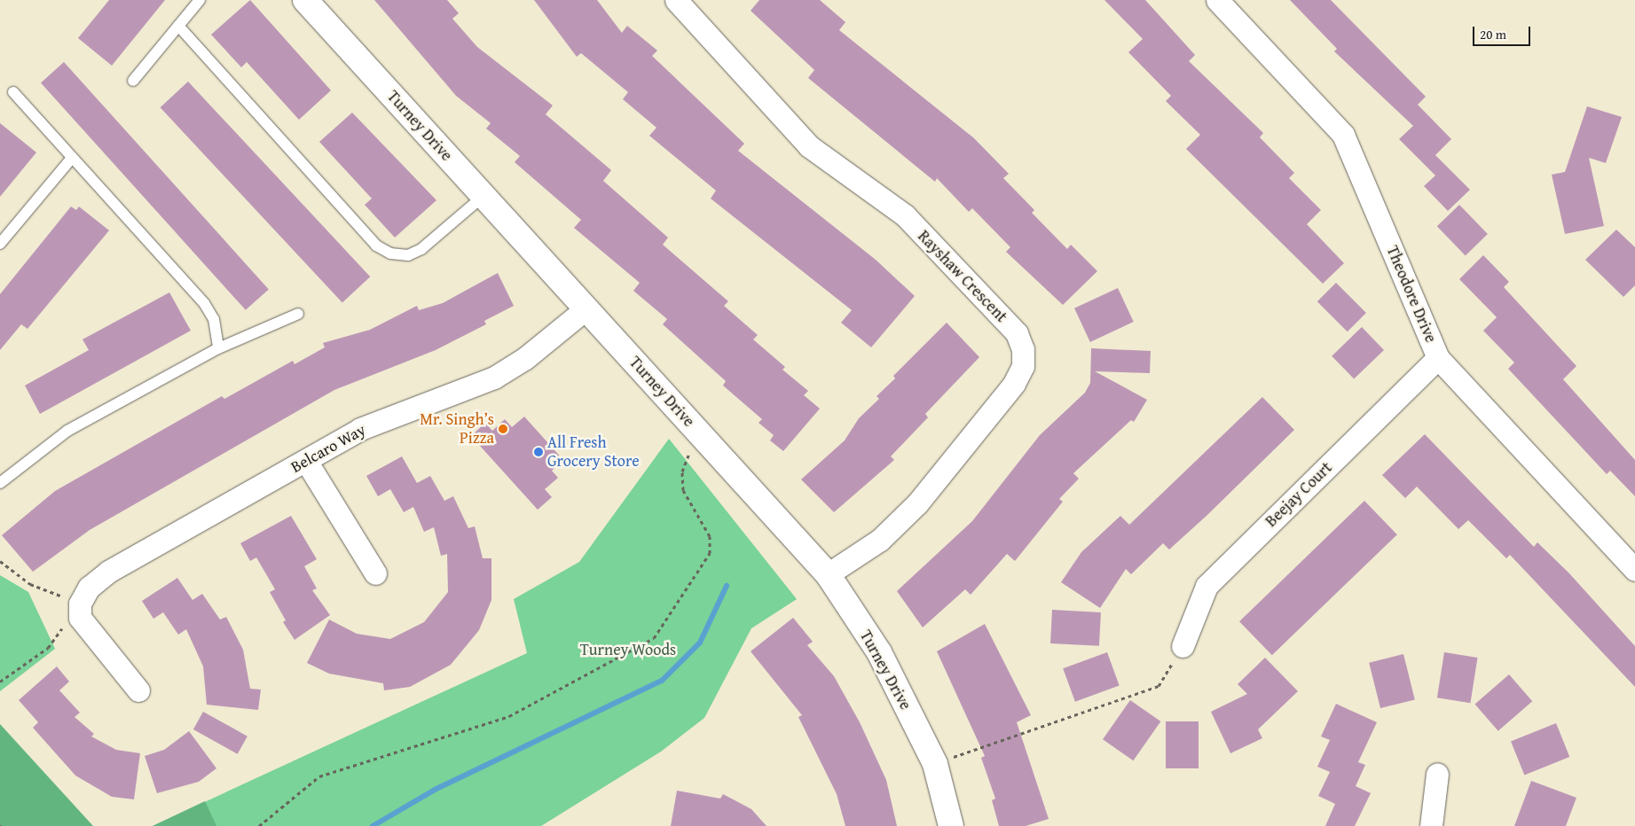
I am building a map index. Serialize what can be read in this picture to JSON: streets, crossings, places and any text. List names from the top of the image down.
{
  "streets": {
    "street": [
      "Turney Drive",
      "Rayshaw Crescent",
      "Theodore Drive",
      "Belcaro Way",
      "Beejay Court"
    ]
  },
  "crossings": [
    ["Turney Drive", "Rayshaw Crescent"],
    ["Turney Drive", "Belcaro Way"],
    ["Theodore Drive", "Beejay Court"]
  ],
  "parks": ["Turney Woods"],
  "places": ["Mr. Singh’s Pizza", "All Fresh Grocery Store"],
  "scale_bar": "20 m"
}
